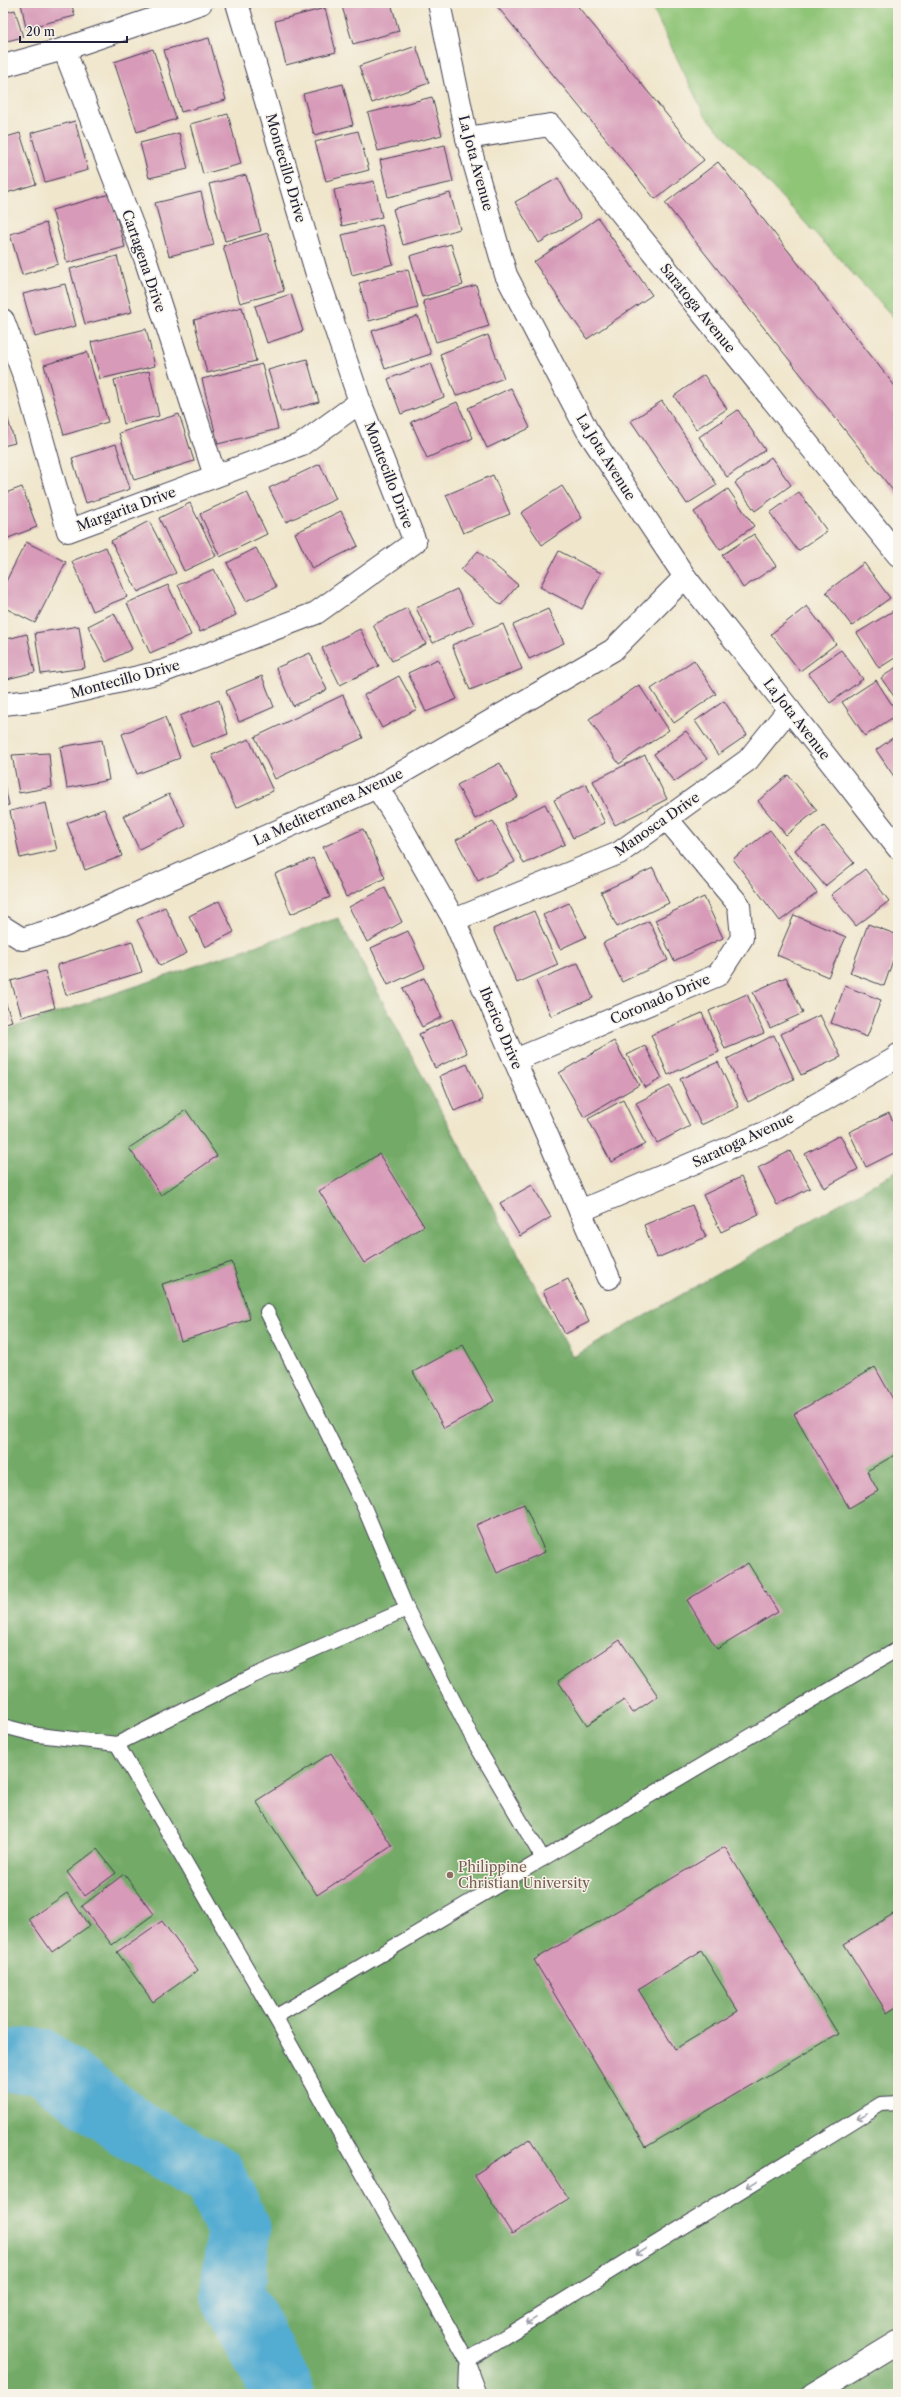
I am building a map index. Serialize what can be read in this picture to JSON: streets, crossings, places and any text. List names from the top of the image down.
{
  "streets": {
    "street": [
      "La Jota Avenue",
      "Montecillo Drive",
      "Cartagena Drive",
      "Saratoga Avenue",
      "Margarita Drive",
      "La Mediterranea Avenue",
      "Manosca Drive",
      "Coronado Drive",
      "Iberico Drive"
    ]
  },
  "crossings": [
    ["La Jota Avenue", "Saratoga Avenue"],
    ["La Jota Avenue", "La Mediterranea Avenue"],
    ["La Jota Avenue", "Manosca Drive"],
    ["Montecillo Drive", "Margarita Drive"],
    ["Cartagena Drive", "Margarita Drive"],
    ["Saratoga Avenue", "Iberico Drive"],
    ["La Mediterranea Avenue", "Iberico Drive"],
    ["Manosca Drive", "Coronado Drive"],
    ["Manosca Drive", "Iberico Drive"],
    ["Coronado Drive", "Iberico Drive"]
  ],
  "places": ["Philippine Christian University"],
  "scale_bar": "20 m"
}
